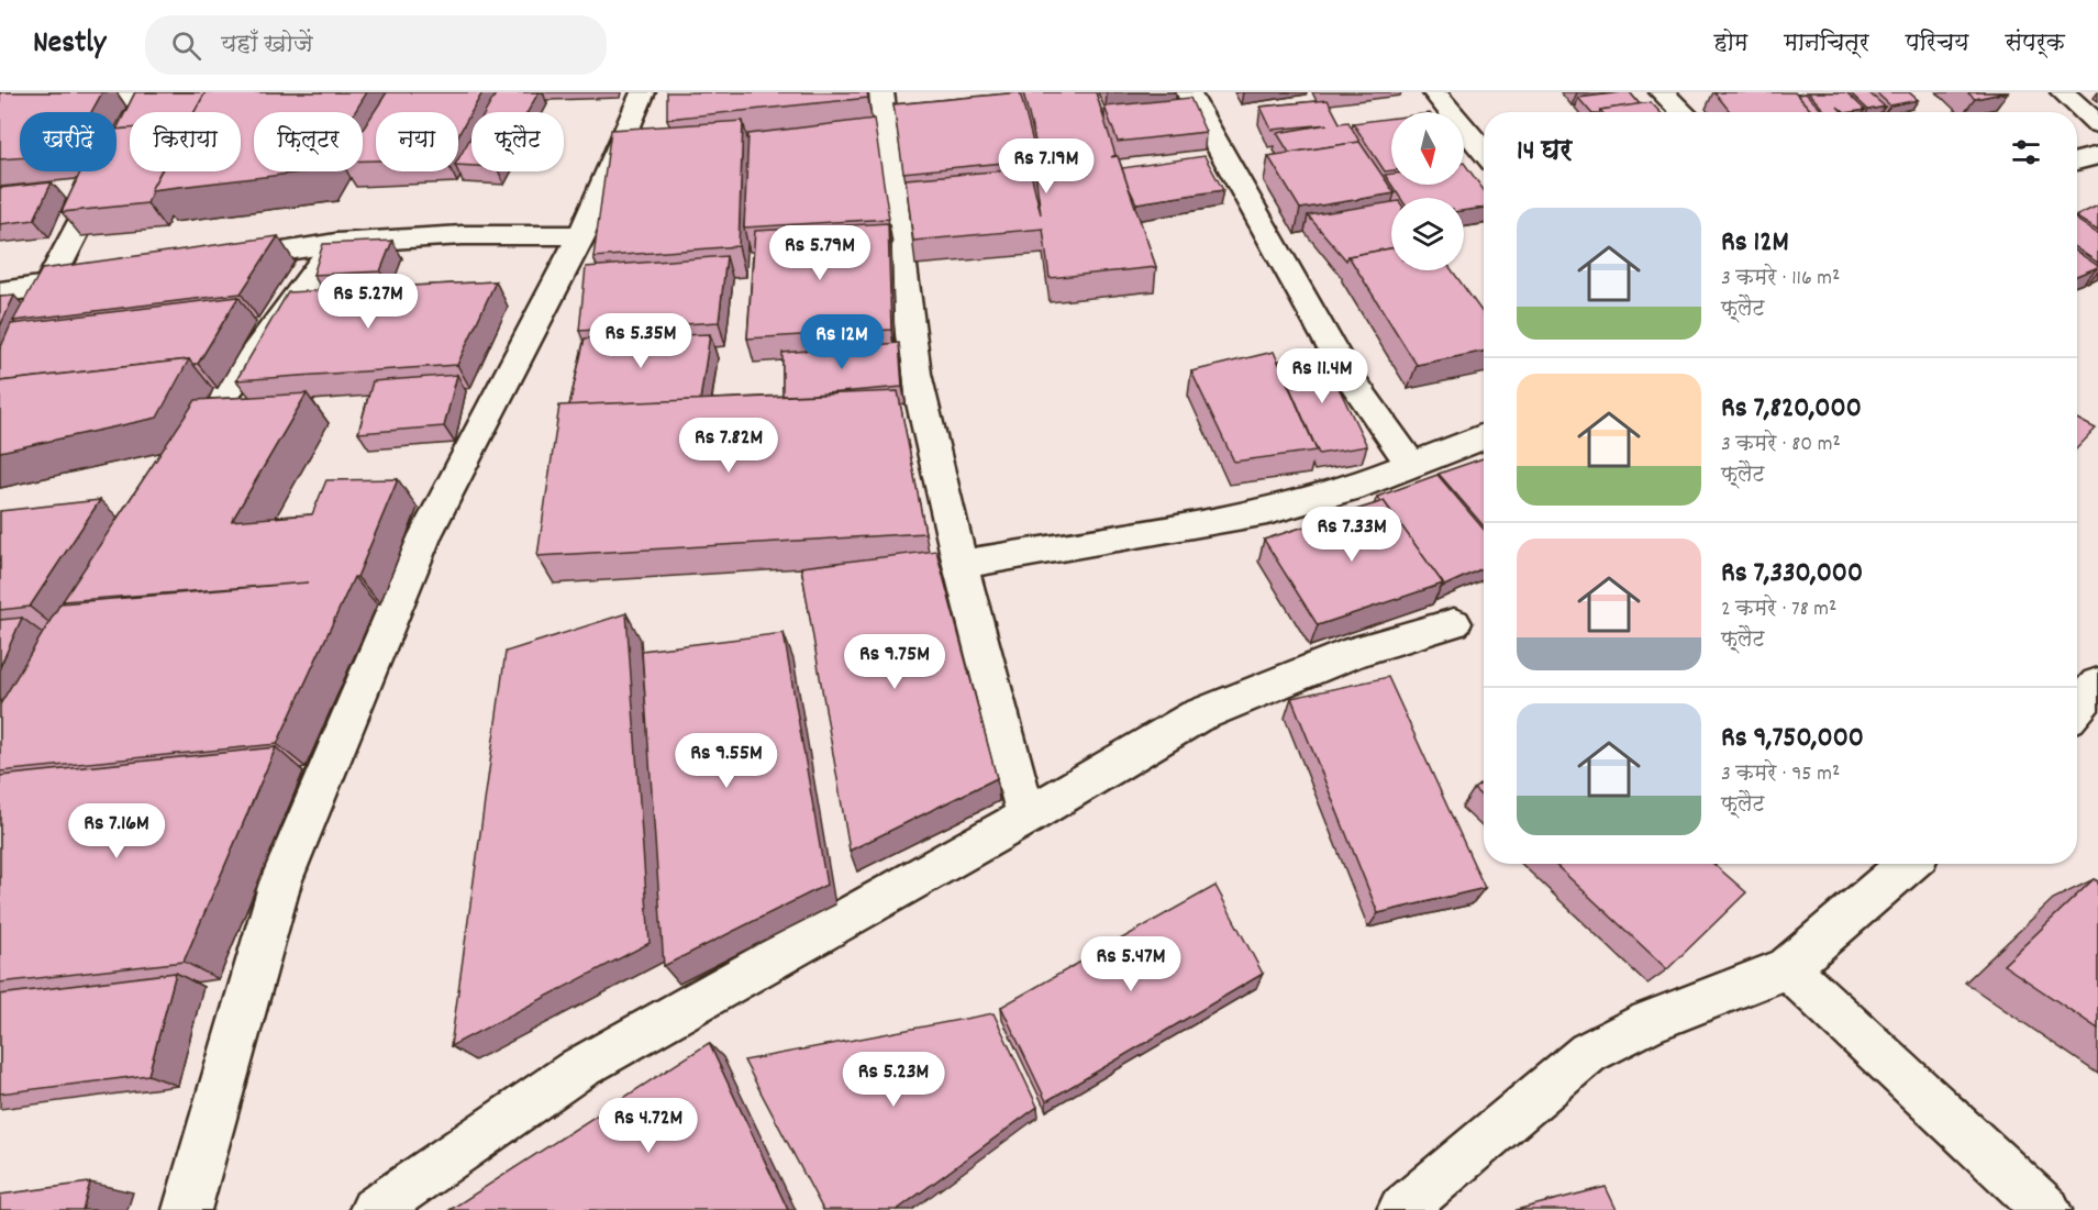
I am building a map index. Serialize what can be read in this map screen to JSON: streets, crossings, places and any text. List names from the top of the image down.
{
  "north": "bottom",
  "page": {
    "header": "Nestly",
    "search": "यहाँ खोजें",
    "nav": [
      "होम",
      "मानचित्र",
      "परिचय",
      "संपर्क"
    ],
    "chip": [
      "खरीदें",
      "किराया",
      "फ़िल्टर",
      "नया",
      "फ़्लैट"
    ],
    "heading": "14 घर",
    "price": [
      "Rs 7.19M",
      "Rs 5.79M",
      "Rs 5.27M",
      "Rs 5.35M",
      "Rs 12M",
      "Rs 11.4M",
      "Rs 7.82M",
      "Rs 7.33M",
      "Rs 9.75M",
      "Rs 9.55M",
      "Rs 7.16M",
      "Rs 5.47M",
      "Rs 5.23M",
      "Rs 4.72M"
    ],
    "list": [
      {
        "name": "Rs 12M",
        "note": "3 कमरे · 116 m² · फ़्लैट"
      },
      {
        "name": "Rs 7,820,000",
        "note": "3 कमरे · 80 m² · फ़्लैट"
      },
      {
        "name": "Rs 7,330,000",
        "note": "2 कमरे · 78 m² · फ़्लैट"
      },
      {
        "name": "Rs 9,750,000",
        "note": "3 कमरे · 95 m² · फ़्लैट"
      }
    ]
  }
}
